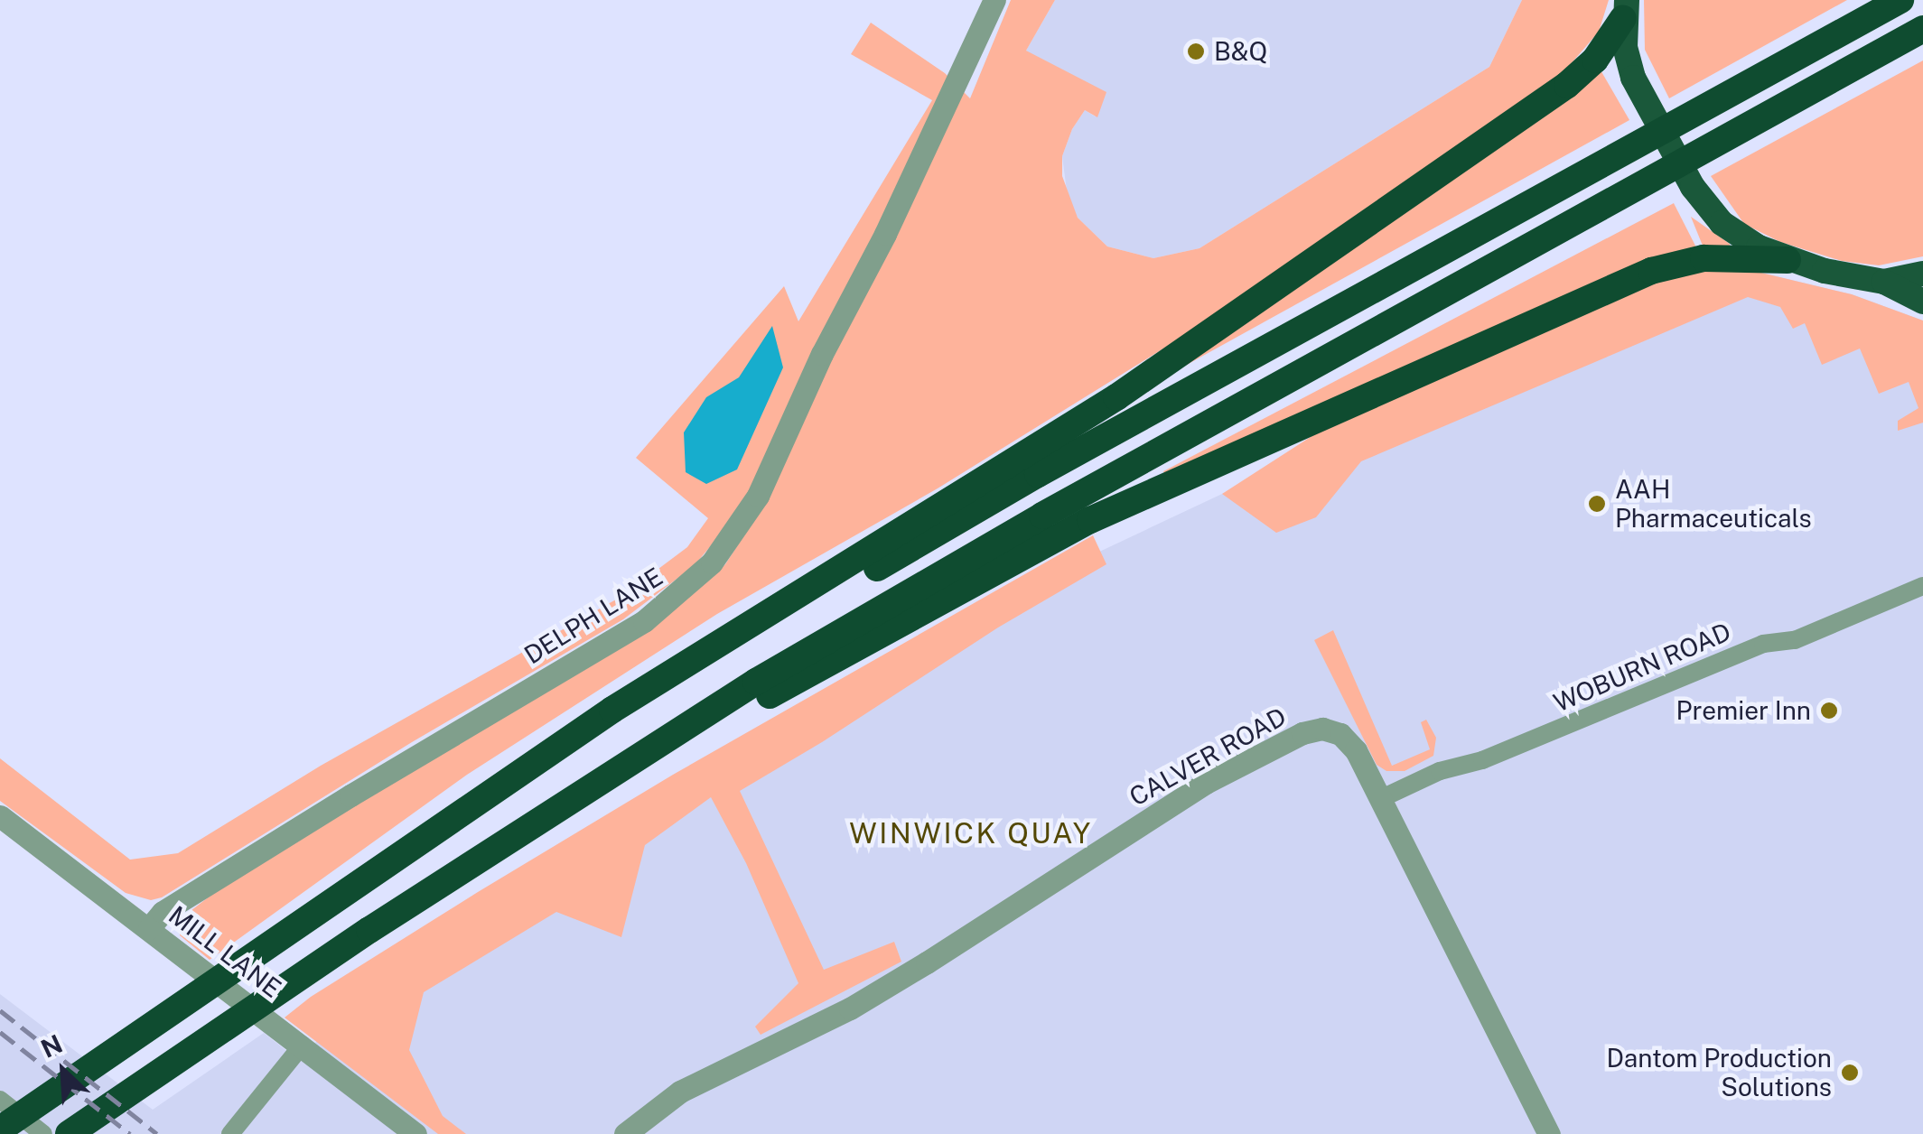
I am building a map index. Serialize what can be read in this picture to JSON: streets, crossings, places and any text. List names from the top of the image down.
{
  "streets": {
    "street": [
      "DELPH LANE",
      "WOBURN ROAD",
      "CALVER ROAD",
      "MILL LANE"
    ]
  },
  "crossings": [
    ["DELPH LANE", "MILL LANE"],
    ["WOBURN ROAD", "CALVER ROAD"]
  ],
  "districts": ["WINWICK QUAY"],
  "places": [
    "B&Q",
    "AAH Pharmaceuticals",
    "Premier Inn",
    "Dantom Production Solutions"
  ],
  "north": "top left"
}
